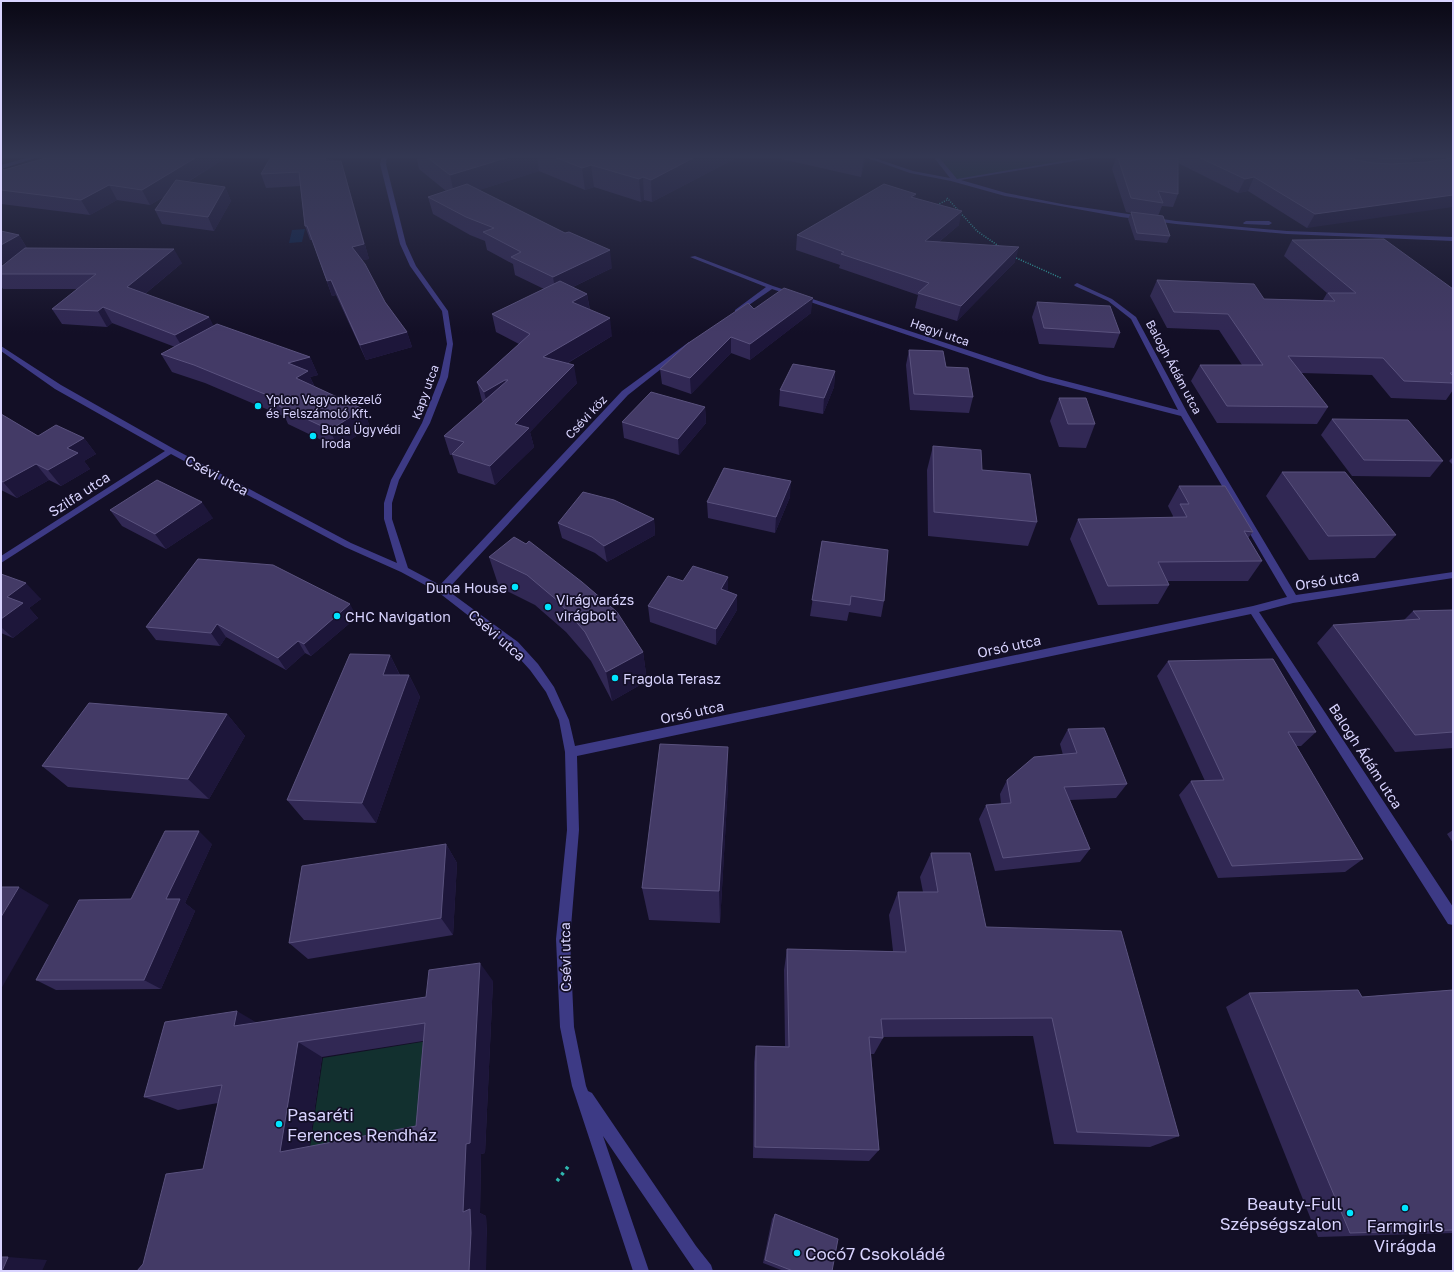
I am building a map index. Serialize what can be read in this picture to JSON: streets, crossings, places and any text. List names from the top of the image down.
{
  "streets": {
    "street": [
      "Hegyi utca",
      "Balogh Ádám utca",
      "Kapy utca",
      "Csévi köz",
      "Csévi utca",
      "Szilfa utca",
      "Orsó utca"
    ]
  },
  "crossings": [
    ["Hegyi utca", "Balogh Ádám utca"],
    ["Balogh Ádám utca", "Orsó utca"],
    ["Kapy utca", "Csévi utca"],
    ["Csévi köz", "Csévi utca"],
    ["Csévi utca", "Szilfa utca"],
    ["Csévi utca", "Orsó utca"]
  ],
  "places": [
    "Yplon Vagyonkezelő és Felszámoló Kft.",
    "Buda Ügyvédi Iroda",
    "Duna House",
    "Virágvarázs virágbolt",
    "CHC Navigation",
    "Fragola Terasz",
    "Pasaréti Ferences Rendház",
    "Farmgirls Virágda",
    "Beauty-Full Szépségszalon",
    "Cocó7 Csokoládé"
  ]
}
